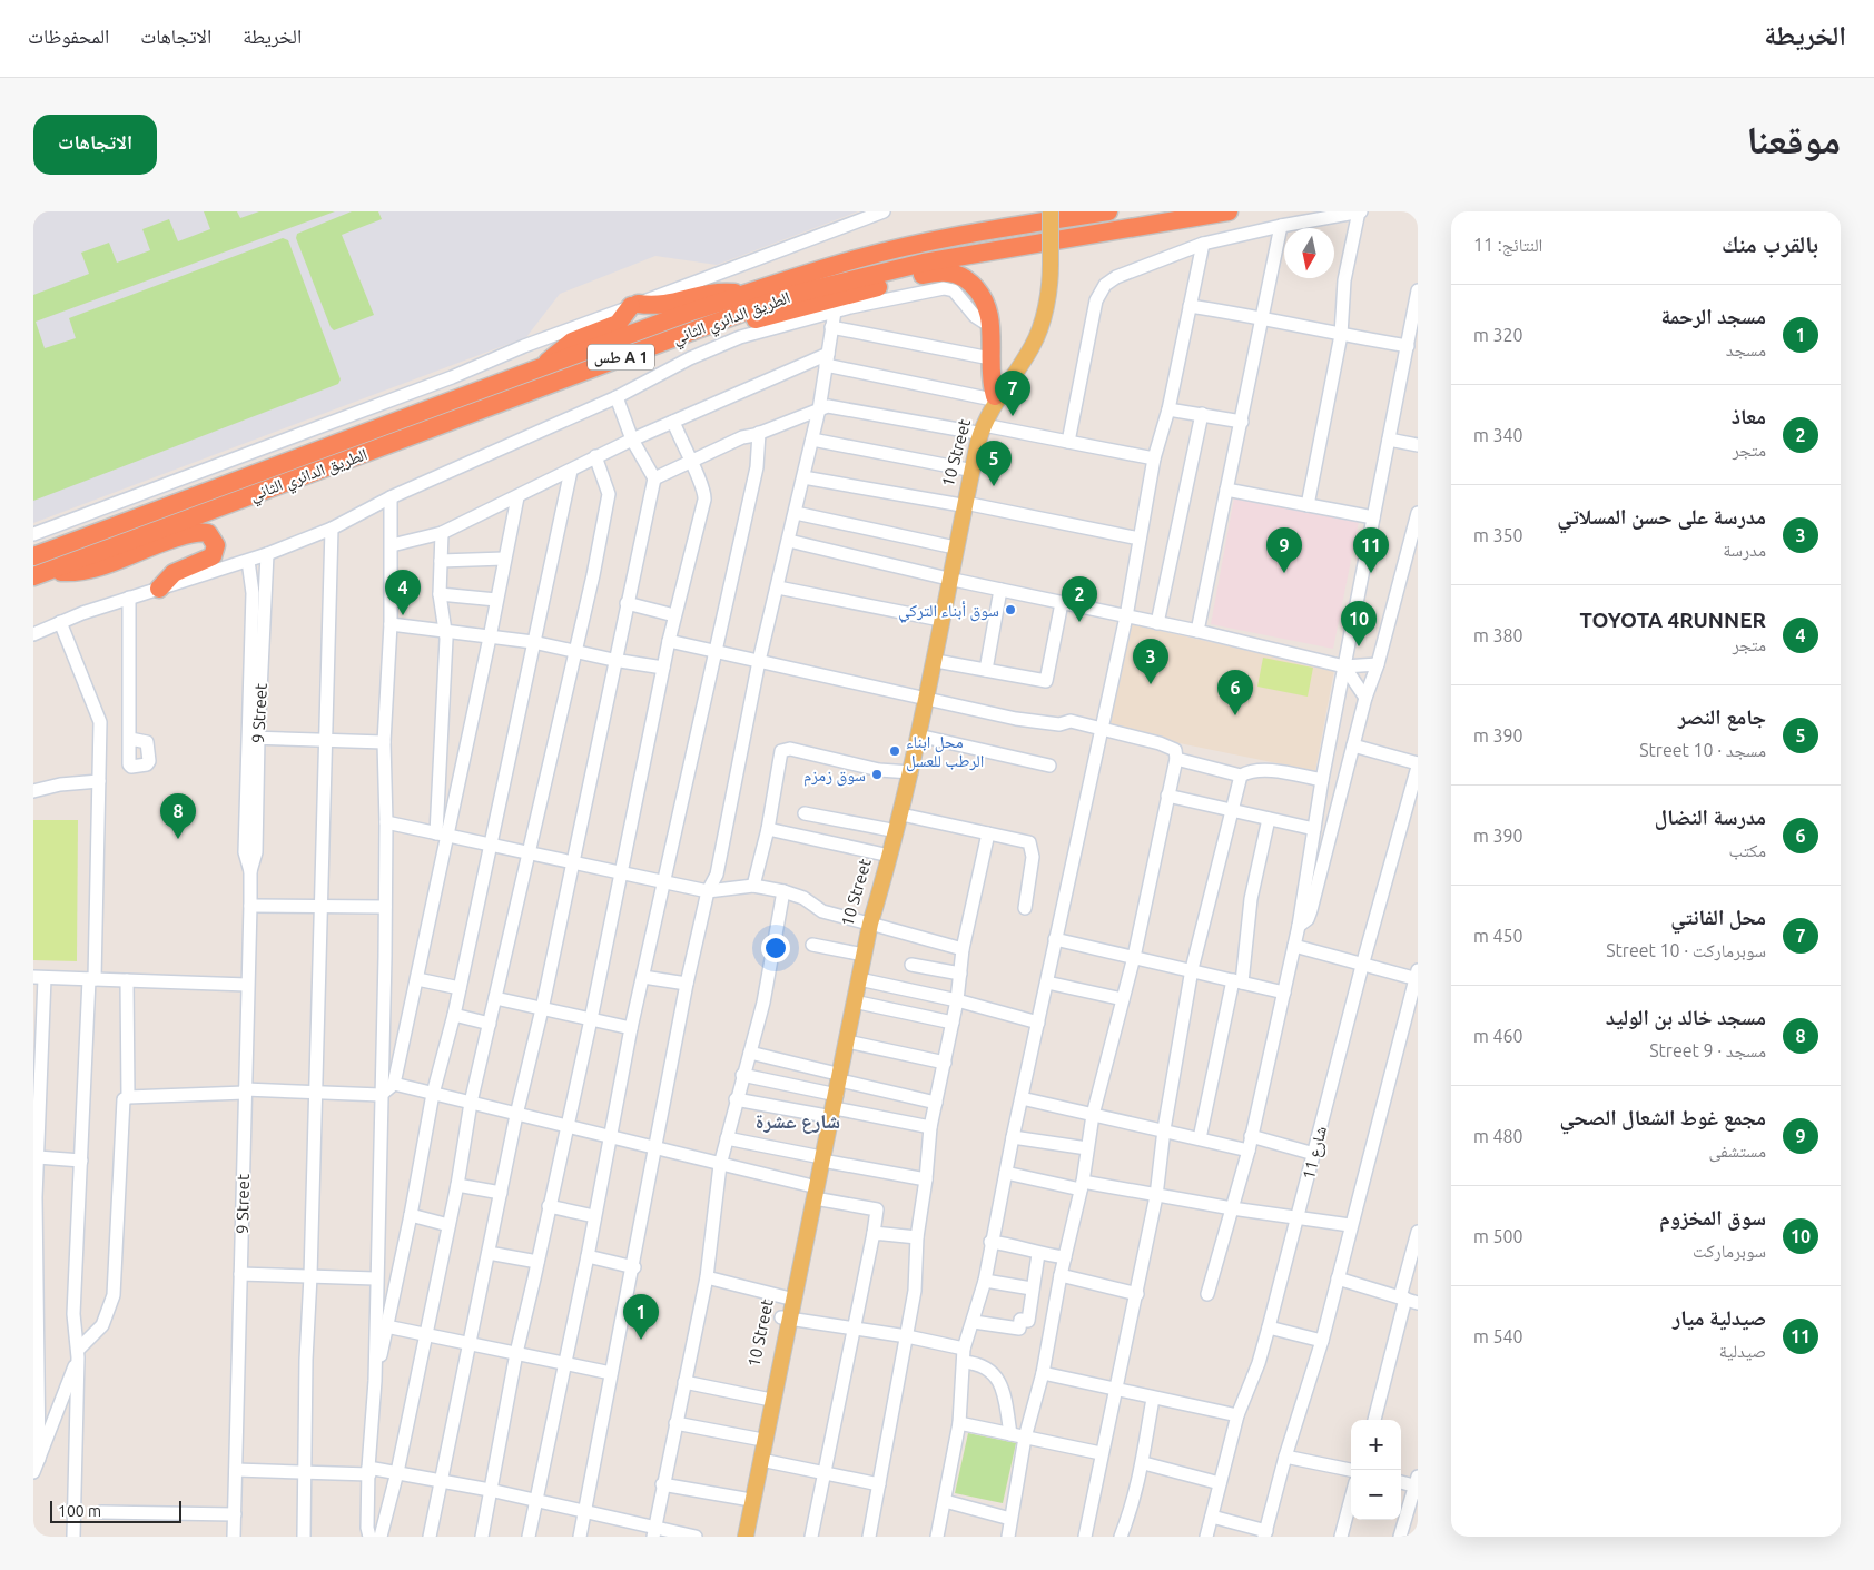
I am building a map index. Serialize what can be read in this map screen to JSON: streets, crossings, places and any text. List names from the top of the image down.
{
  "streets": {
    "highway": ["الطريق الدائري الثاني", "طس A 1"],
    "main road": ["10 Street"],
    "street": ["9 Street", "شارع 11"]
  },
  "districts": ["شارع عشرة"],
  "places": ["سوق أبناء التركي", "محل ابناء الرطب للعسل", "سوق زمزم"],
  "scale_bar": "100 m",
  "north": "bottom",
  "page": {
    "header": "الخريطة",
    "nav": ["الخريطة", "الاتجاهات", "المحفوظات"],
    "title": "موقعنا",
    "buttons": "الاتجاهات",
    "heading": ["بالقرب منك", "النتائج: 11"],
    "list": [
      {
        "mark": "1",
        "name": "مسجد الرحمة",
        "note": "مسجد",
        "value": "320 m"
      },
      {
        "mark": "2",
        "name": "معاذ",
        "note": "متجر",
        "value": "340 m"
      },
      {
        "mark": "3",
        "name": "مدرسة على حسن المسلاتي",
        "note": "مدرسة",
        "value": "350 m"
      },
      {
        "mark": "4",
        "name": "TOYOTA 4RUNNER",
        "note": "متجر",
        "value": "380 m"
      },
      {
        "mark": "5",
        "name": "جامع النصر",
        "note": "مسجد · 10 Street",
        "value": "390 m"
      },
      {
        "mark": "6",
        "name": "مدرسة النضال",
        "note": "مكتب",
        "value": "390 m"
      },
      {
        "mark": "7",
        "name": "محل الفانتي",
        "note": "سوبرماركت · 10 Street",
        "value": "450 m"
      },
      {
        "mark": "8",
        "name": "مسجد خالد بن الوليد",
        "note": "مسجد · 9 Street",
        "value": "460 m"
      },
      {
        "mark": "9",
        "name": "مجمع غوط الشعال الصحي",
        "note": "مستشفى",
        "value": "480 m"
      },
      {
        "mark": "10",
        "name": "سوق المخزوم",
        "note": "سوبرماركت",
        "value": "500 m"
      },
      {
        "mark": "11",
        "name": "صيدلية ميار",
        "note": "صيدلية",
        "value": "540 m"
      }
    ],
    "pins": [
      "7",
      "5",
      "9",
      "11",
      "4",
      "2",
      "10",
      "3",
      "6",
      "8",
      "1"
    ],
    "map_buttons": ["+", "−"],
    "scale": "100 m"
  }
}
